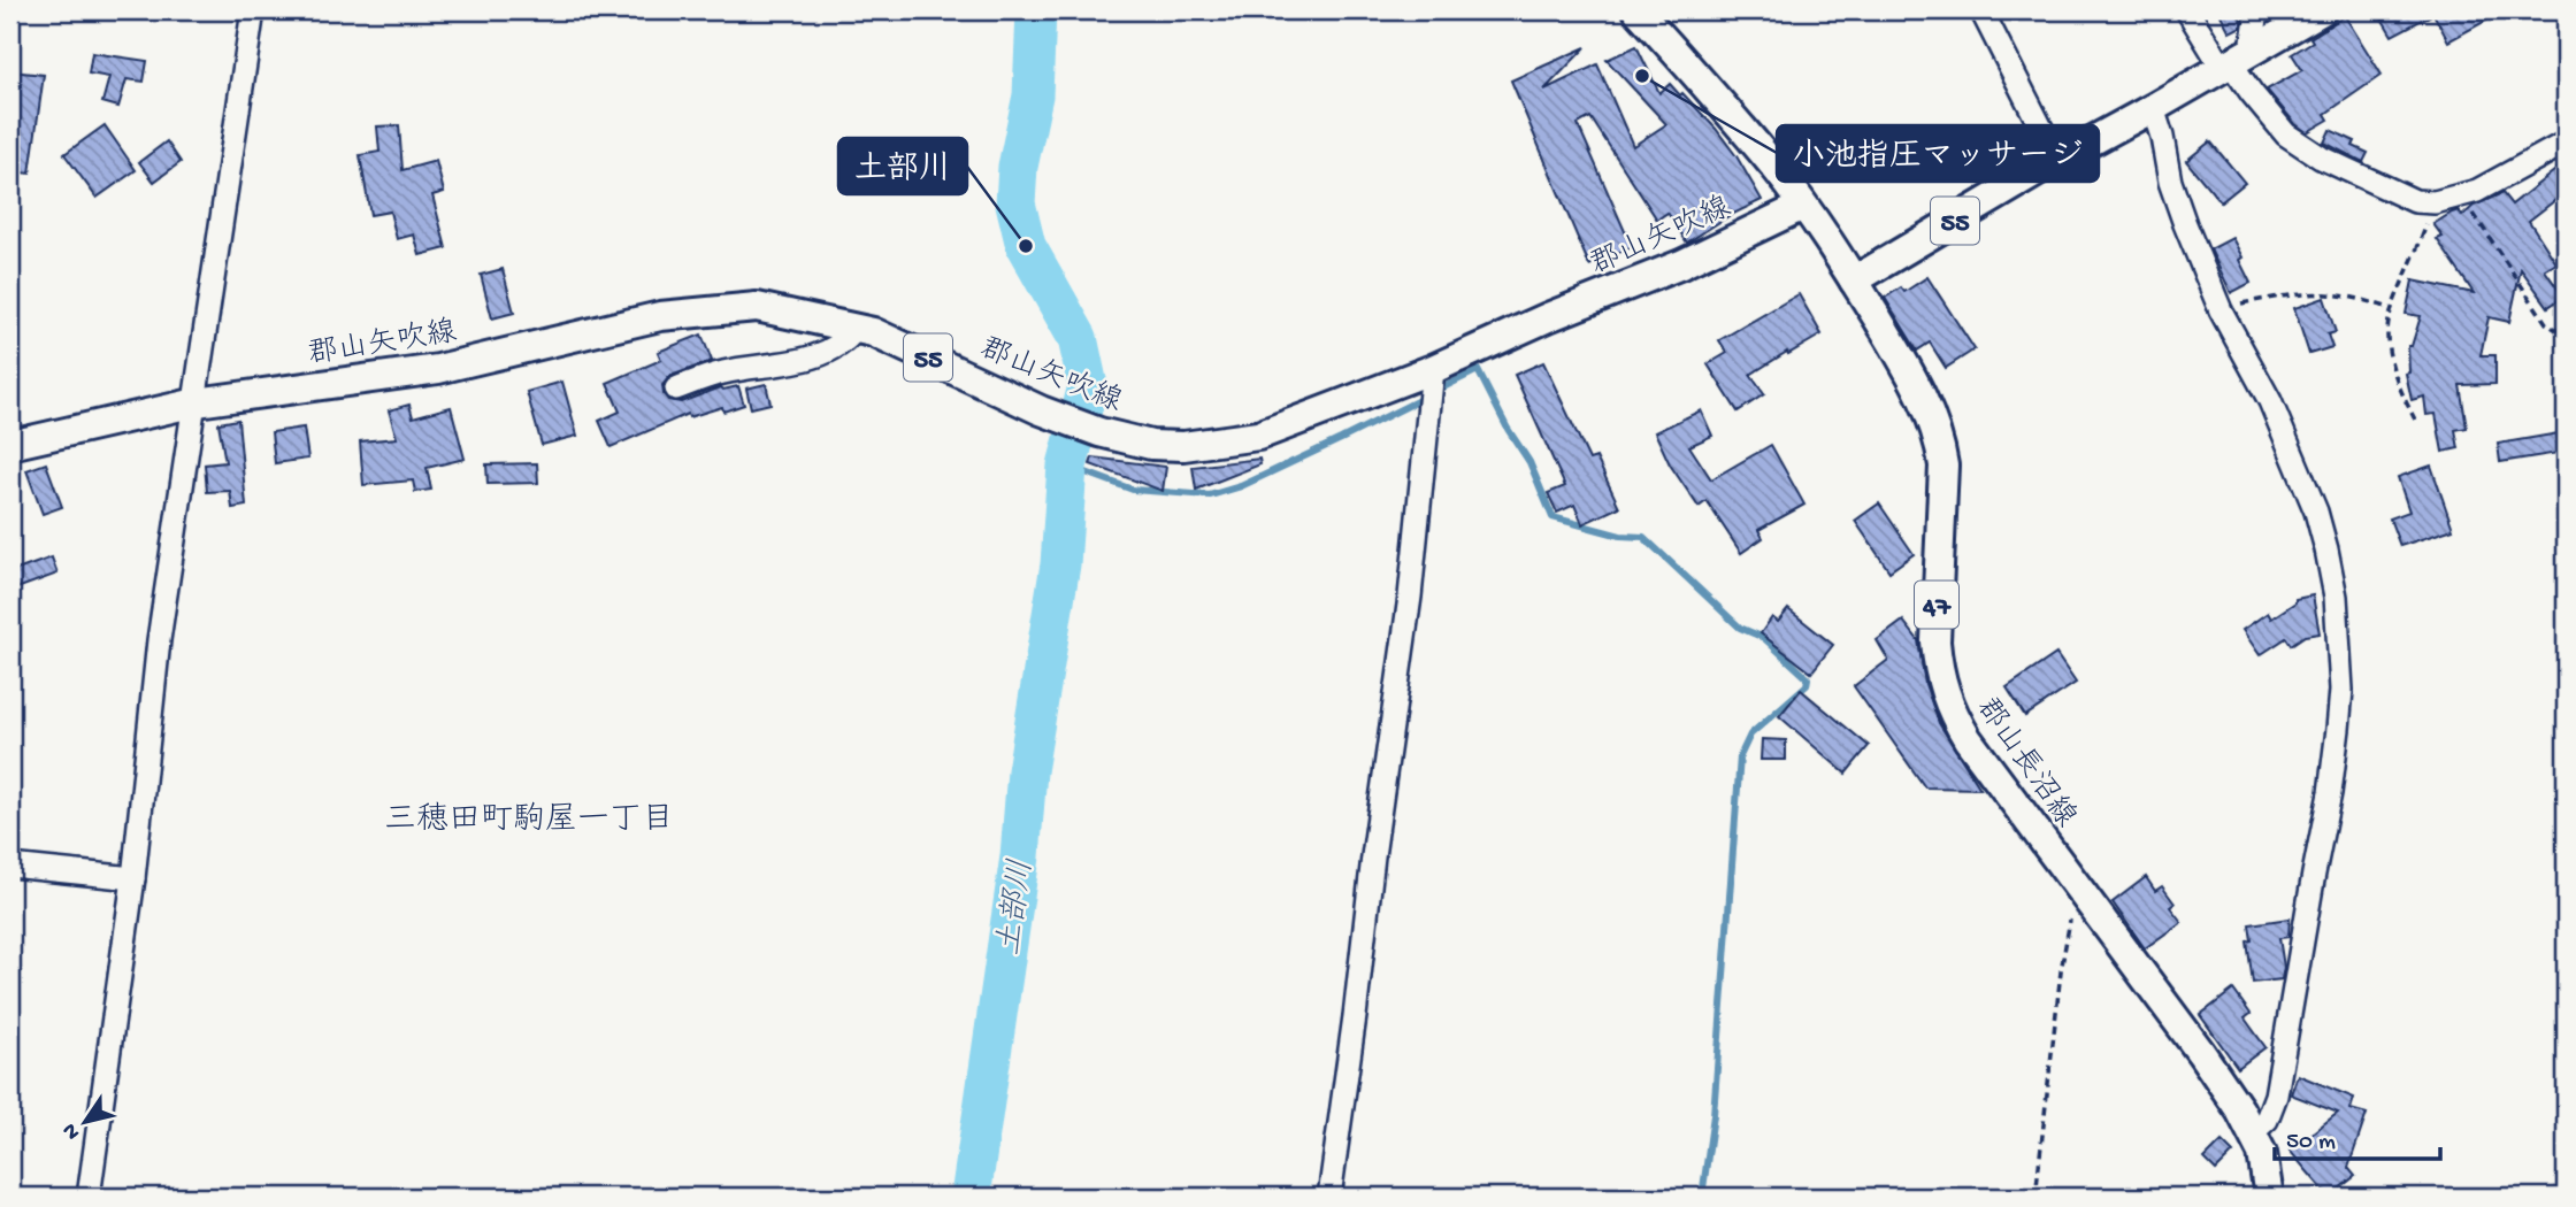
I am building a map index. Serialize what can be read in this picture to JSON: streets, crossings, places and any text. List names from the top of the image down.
{
  "streets": {
    "main road": [
      "55",
      "郡山矢吹線",
      "47",
      "郡山長沼線"
    ]
  },
  "crossings": [
    ["55", "郡山長沼線"],
    ["郡山矢吹線", "郡山長沼線"]
  ],
  "districts": ["三穂田町駒屋一丁目"],
  "water": ["土部川"],
  "places": ["小池指圧マッサージ", "土部川"],
  "scale_bar": "50 m",
  "north": "bottom left"
}
